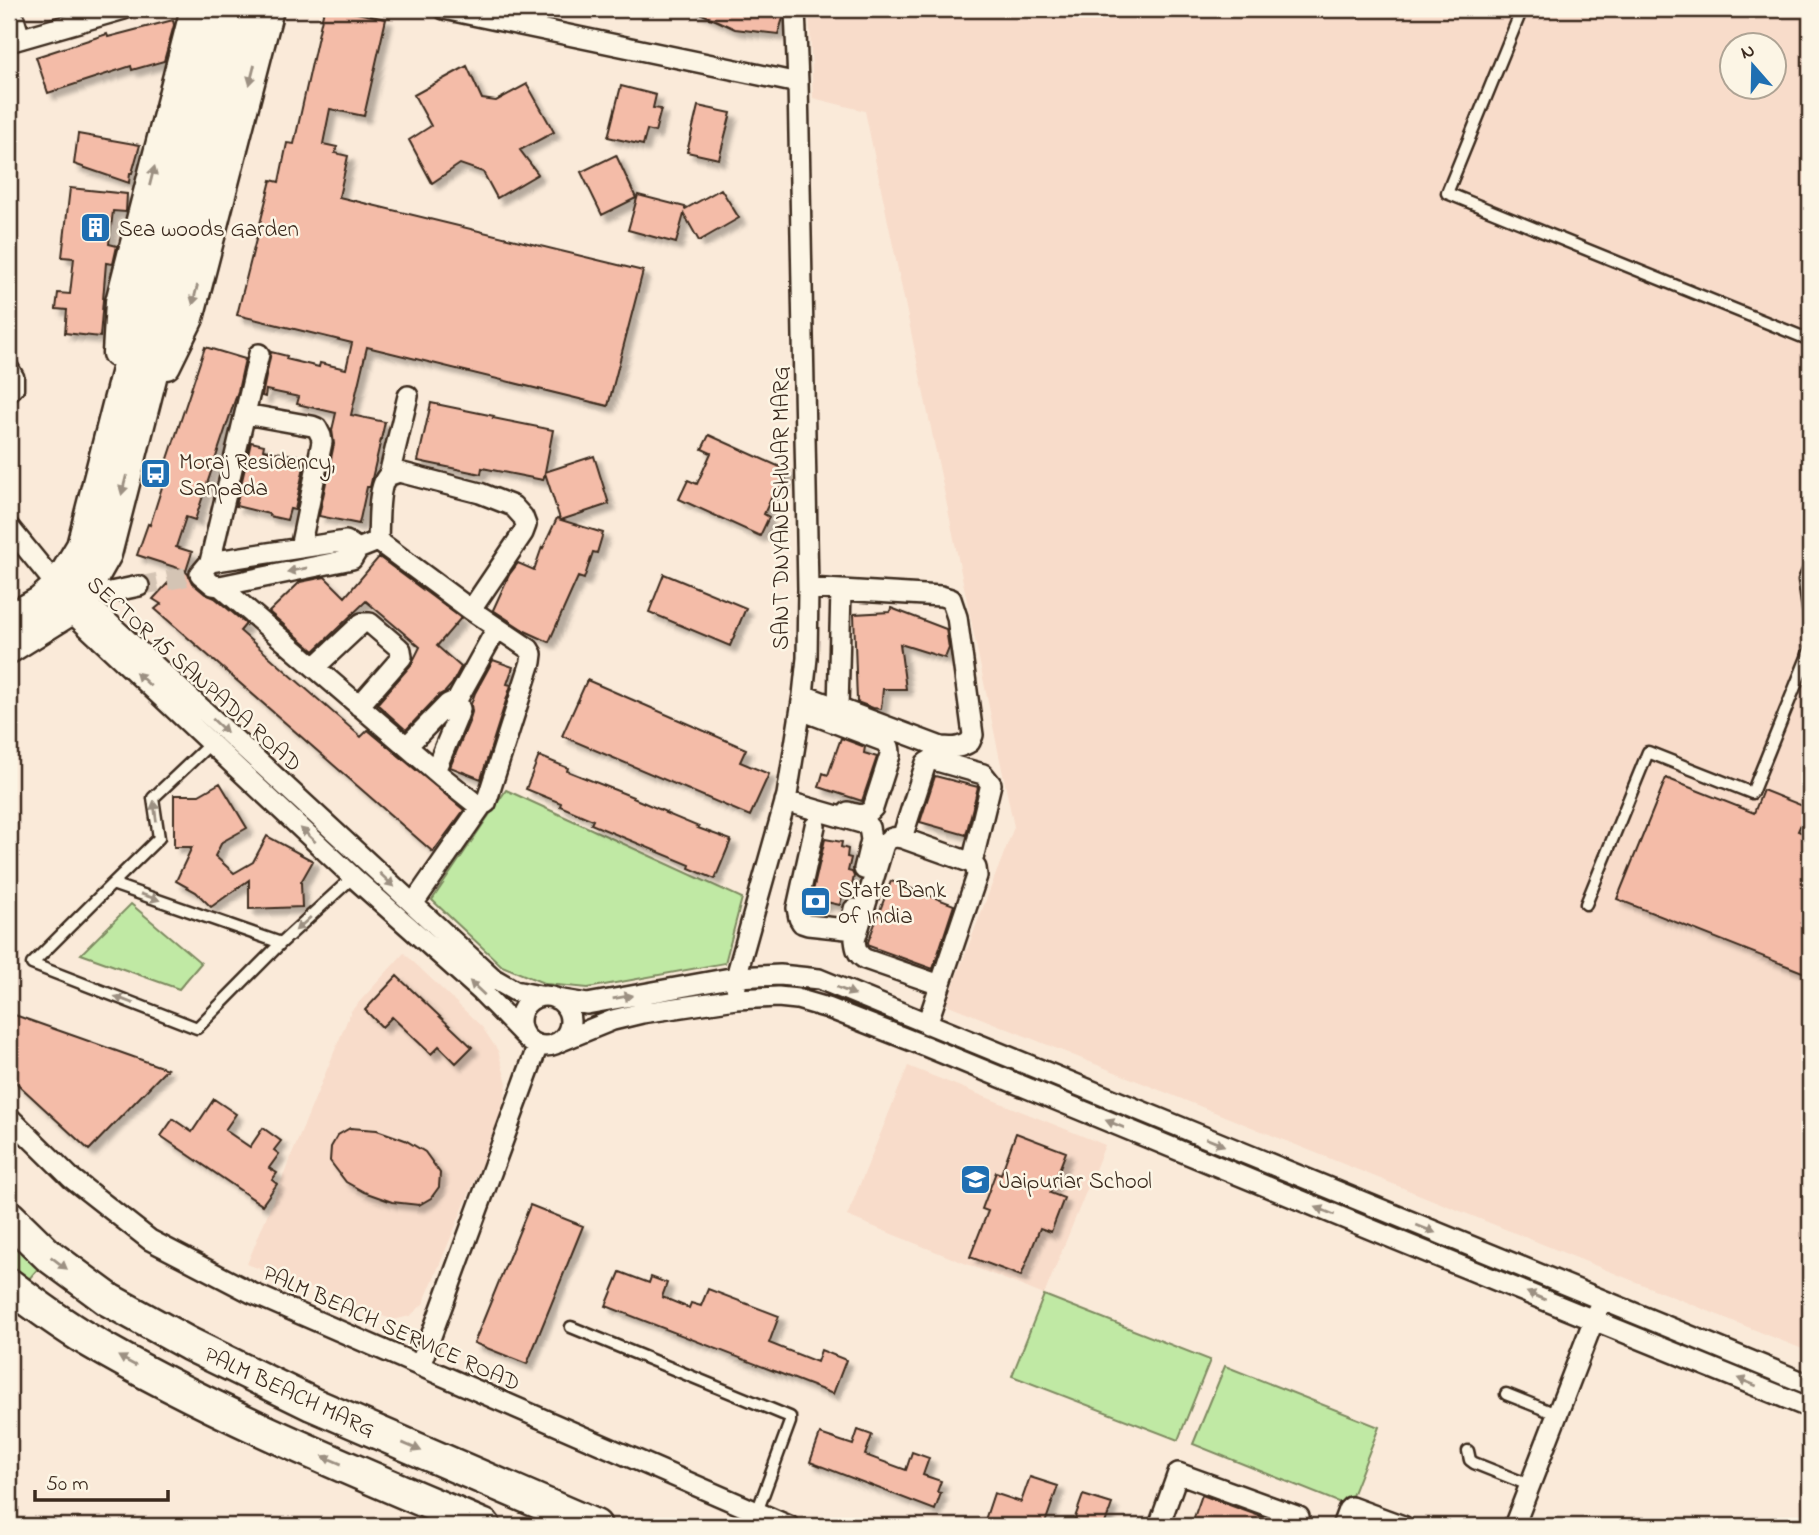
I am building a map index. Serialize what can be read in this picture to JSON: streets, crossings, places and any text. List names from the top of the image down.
{
  "streets": {
    "main road": ["PALM BEACH MARG"],
    "street": ["SANT DNYANESHWAR MARG", "SECTOR 15 SANPADA ROAD", "PALM BEACH SERVICE ROAD"]
  },
  "crossings": [
    ["SANT DNYANESHWAR MARG", "SECTOR 15 SANPADA ROAD"]
  ],
  "places": {
    "building": ["Sea woods Garden"],
    "bus stop": ["Moraj Residency, Sanpada"],
    "bank": ["State Bank of India"],
    "school or university": ["Jaipuriar School"]
  },
  "scale_bar": "50 m",
  "north": "top"
}
